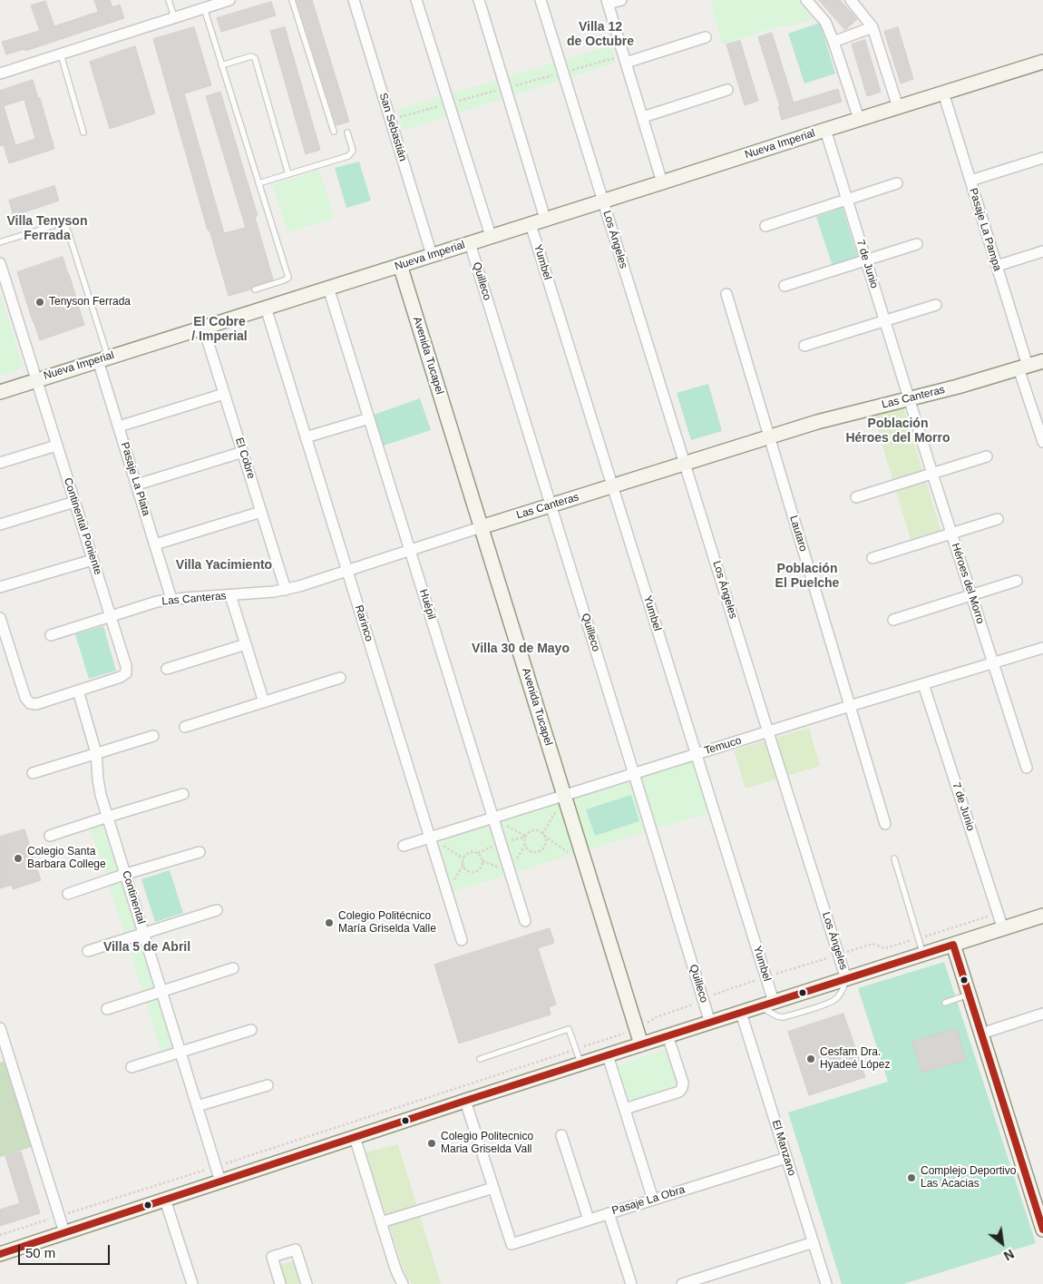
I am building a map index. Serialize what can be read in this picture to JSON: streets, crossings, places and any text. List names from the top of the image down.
{
  "streets": {
    "street": [
      "San Sebastián",
      "Nueva Imperial",
      "Pasaje La Pampa",
      "Los Ángeles",
      "Yumbel",
      "7 de Junio",
      "Quilleco",
      "Avenida Tucapel",
      "Las Canteras",
      "El Cobre",
      "Pasaje La Plata",
      "Continental Poniente",
      "Lautaro",
      "Héroes del Morro",
      "Huépil",
      "Rarinco",
      "Temuco",
      "Continental",
      "El Manzano",
      "Pasaje La Obra"
    ]
  },
  "crossings": [
    ["San Sebastián", "Nueva Imperial"],
    ["Nueva Imperial", "Pasaje La Pampa"],
    ["Nueva Imperial", "Los Ángeles"],
    ["Nueva Imperial", "Yumbel"],
    ["Nueva Imperial", "7 de Junio"],
    ["Nueva Imperial", "Quilleco"],
    ["Nueva Imperial", "Avenida Tucapel"],
    ["Nueva Imperial", "El Cobre"],
    ["Nueva Imperial", "Pasaje La Plata"],
    ["Nueva Imperial", "Continental Poniente"],
    ["Nueva Imperial", "Huépil"],
    ["Nueva Imperial", "Rarinco"],
    ["Pasaje La Pampa", "Las Canteras"],
    ["Los Ángeles", "Las Canteras"],
    ["Los Ángeles", "Temuco"],
    ["Yumbel", "Las Canteras"],
    ["Yumbel", "Temuco"],
    ["7 de Junio", "Las Canteras"],
    ["7 de Junio", "Héroes del Morro"],
    ["7 de Junio", "Temuco"],
    ["Quilleco", "Las Canteras"],
    ["Quilleco", "Temuco"],
    ["Avenida Tucapel", "Las Canteras"],
    ["Avenida Tucapel", "Temuco"],
    ["Las Canteras", "El Cobre"],
    ["Las Canteras", "Pasaje La Plata"],
    ["Las Canteras", "Continental Poniente"],
    ["Las Canteras", "Lautaro"],
    ["Las Canteras", "Héroes del Morro"],
    ["Las Canteras", "Huépil"],
    ["Las Canteras", "Rarinco"],
    ["Continental Poniente", "Continental"],
    ["Lautaro", "Temuco"],
    ["Héroes del Morro", "Temuco"],
    ["Huépil", "Temuco"],
    ["Rarinco", "Temuco"],
    ["El Manzano", "Pasaje La Obra"]
  ],
  "districts": [
    "Villa 12 de Octubre",
    "Villa Tenyson Ferrada",
    "El Cobre / Imperial",
    "Población Héroes del Morro",
    "Villa Yacimiento",
    "Población El Puelche",
    "Villa 30 de Mayo",
    "Villa 5 de Abril"
  ],
  "places": [
    "Tenyson Ferrada",
    "Colegio Santa Barbara College",
    "Colegio Politécnico María Griselda Valle",
    "Cesfam Dra. Hyadeé López",
    "Colegio Politecnico Maria Griselda Vall",
    "Complejo Deportivo Las Acacias"
  ],
  "scale_bar": "50 m",
  "north": "bottom right"
}
